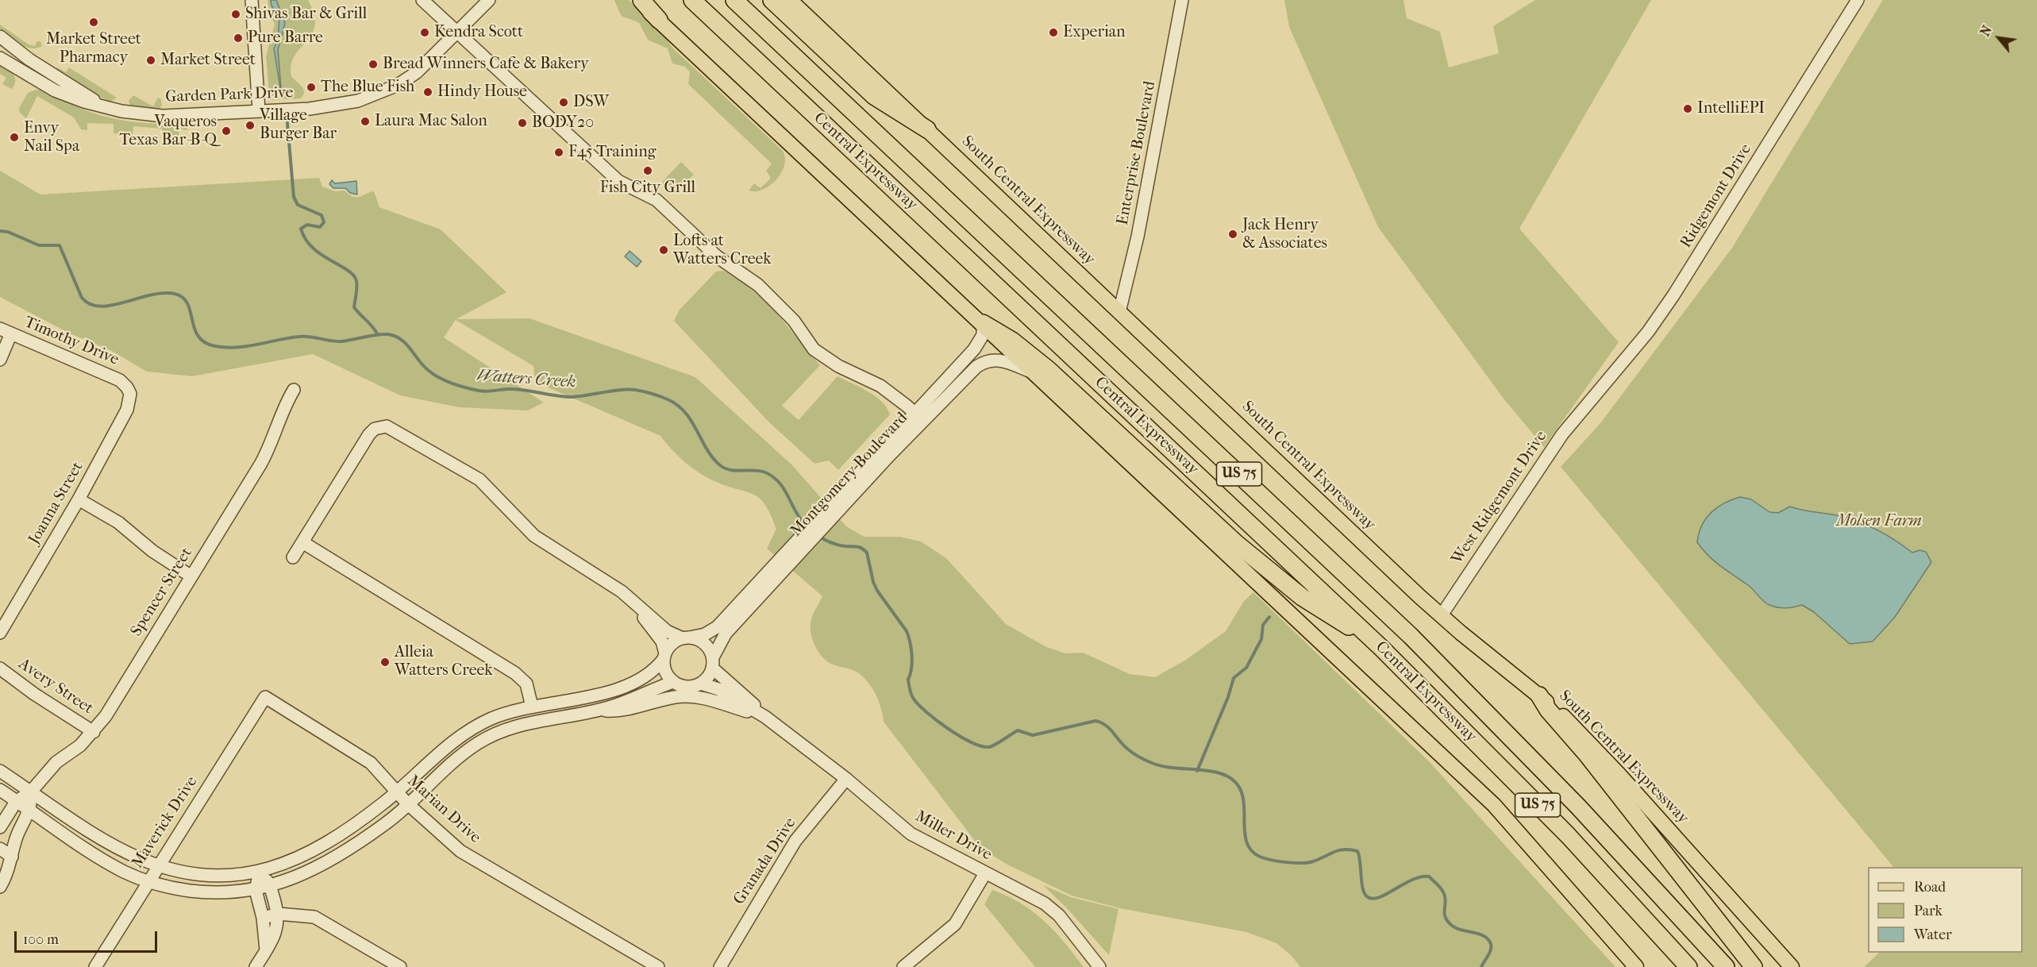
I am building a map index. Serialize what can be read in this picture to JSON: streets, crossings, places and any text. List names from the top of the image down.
{
  "streets": {
    "highway": ["Central Expressway", "US 75"],
    "main road": ["South Central Expressway"],
    "street": [
      "Garden Park Drive",
      "Enterprise Boulevard",
      "Ridgemont Drive",
      "Timothy Drive",
      "Montgomery Boulevard",
      "West Ridgemont Drive",
      "Joanna Street",
      "Spencer Street",
      "Avery Street",
      "Marian Drive",
      "Maverick Drive",
      "Miller Drive",
      "Granada Drive"
    ]
  },
  "crossings": [
    ["Enterprise Boulevard", "South Central Expressway"],
    ["Ridgemont Drive", "West Ridgemont Drive"],
    ["South Central Expressway", "West Ridgemont Drive"],
    ["Timothy Drive", "Joanna Street"],
    ["Montgomery Boulevard", "Miller Drive"],
    ["Spencer Street", "Avery Street"],
    ["Marian Drive", "Maverick Drive"],
    ["Miller Drive", "Granada Drive"]
  ],
  "water": ["Watters Creek"],
  "parks": ["Molsen Farm"],
  "places": [
    "Shivas Bar & Grill",
    "Market Street Pharmacy",
    "Kendra Scott",
    "Experian",
    "Pure Barre",
    "Market Street",
    "Bread Winners Cafe & Bakery",
    "The Blue Fish",
    "Hindy House",
    "DSW",
    "IntelliEPI",
    "Laura Mac Salon",
    "BODY20",
    "Village Burger Bar",
    "Vaqueros Texas Bar-B-Q",
    "Envy Nail Spa",
    "F45 Training",
    "Fish City Grill",
    "Jack Henry & Associates",
    "Lofts at Watters Creek",
    "Alleia Watters Creek"
  ],
  "legend": ["Road", "Park", "Water"],
  "scale_bar": "100 m",
  "north": "top left"
}
